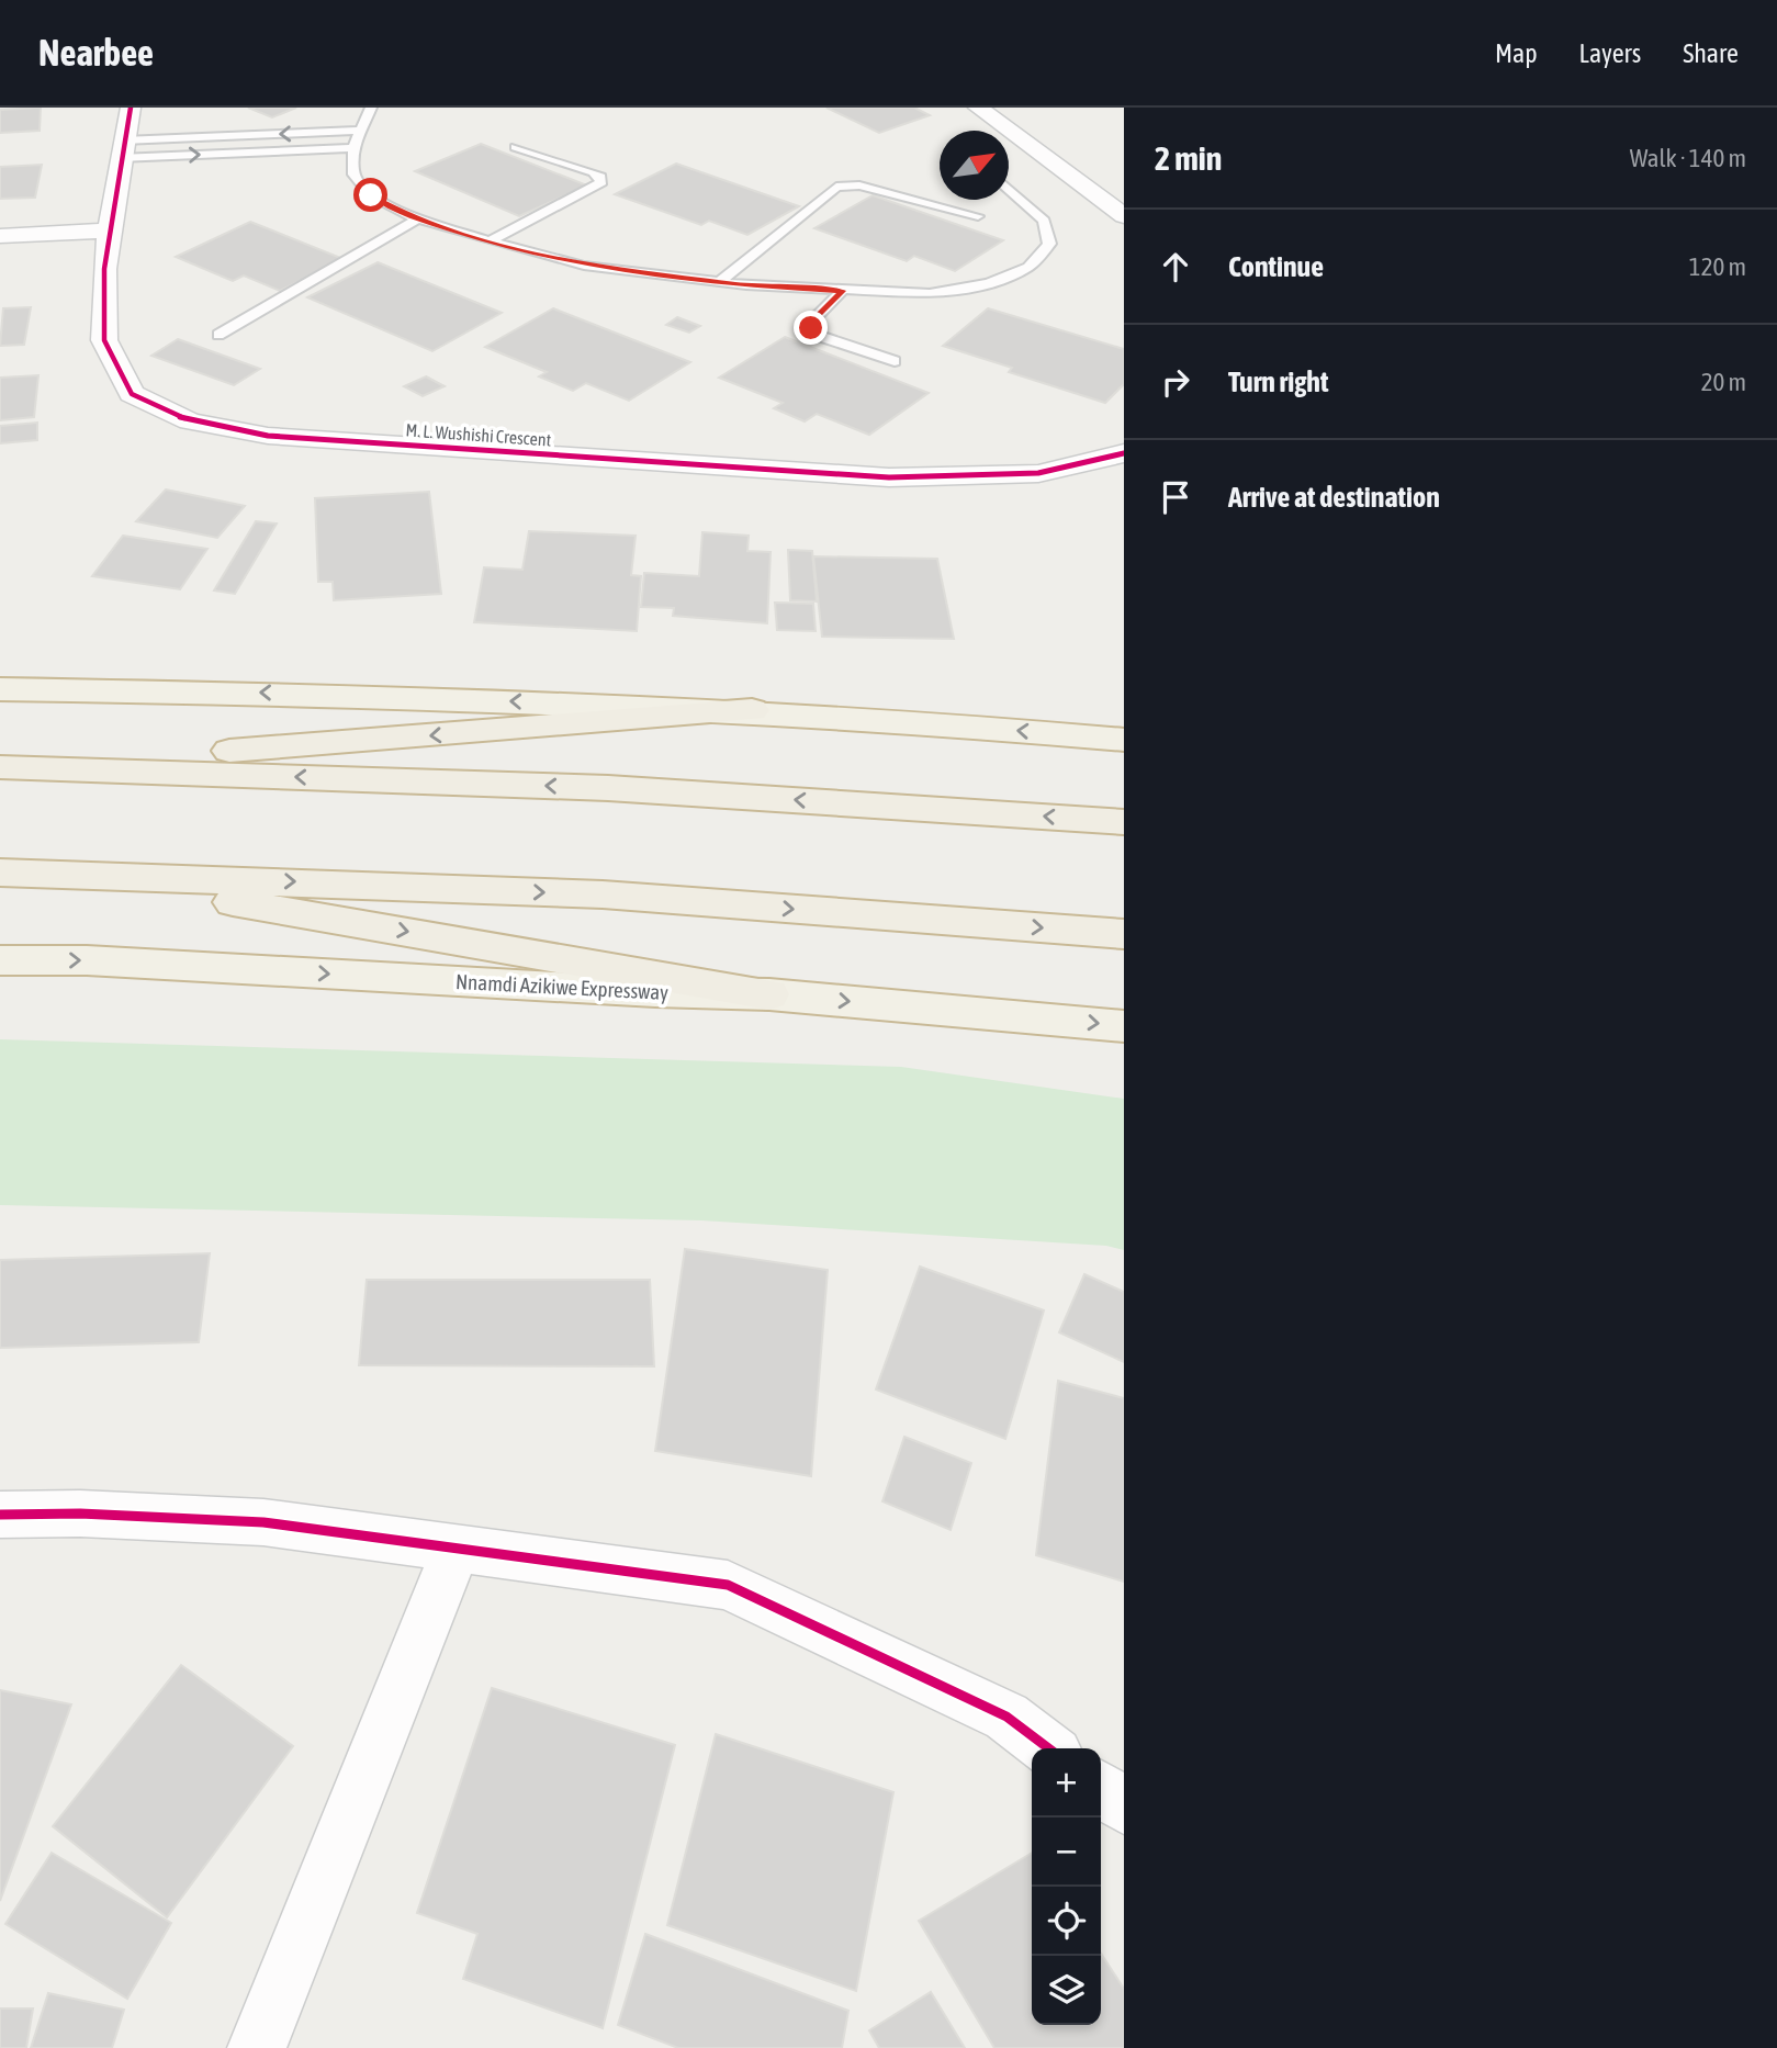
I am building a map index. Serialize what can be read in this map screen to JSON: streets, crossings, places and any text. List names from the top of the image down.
{
  "streets": {
    "highway": ["Nnamdi Azikiwe Expressway"],
    "street": ["M. L. Wushishi Crescent"]
  },
  "north": "top right",
  "page": {
    "header": "Nearbee",
    "nav": ["Map", "Layers", "Share"],
    "heading": ["2 min", "Walk · 140 m"],
    "list": [
      ["Continue", "120 m"],
      ["Turn right", "20 m"],
      "Arrive at destination"
    ],
    "map_buttons": ["+", "−"]
  }
}
